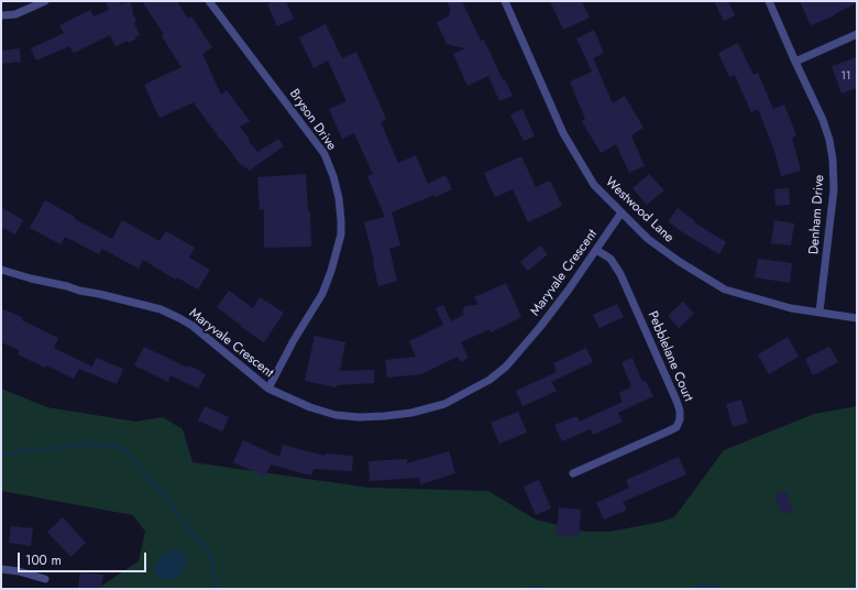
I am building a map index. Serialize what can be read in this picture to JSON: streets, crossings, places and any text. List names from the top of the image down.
{
  "streets": {
    "street": [
      "Bryson Drive",
      "Westwood Lane",
      "Denham Drive",
      "Maryvale Crescent",
      "Pebblelane Court"
    ]
  },
  "crossings": [
    ["Bryson Drive", "Maryvale Crescent"],
    ["Westwood Lane", "Denham Drive"],
    ["Westwood Lane", "Maryvale Crescent"],
    ["Maryvale Crescent", "Pebblelane Court"]
  ],
  "house_numbers": ["11"],
  "scale_bar": "100 m"
}
